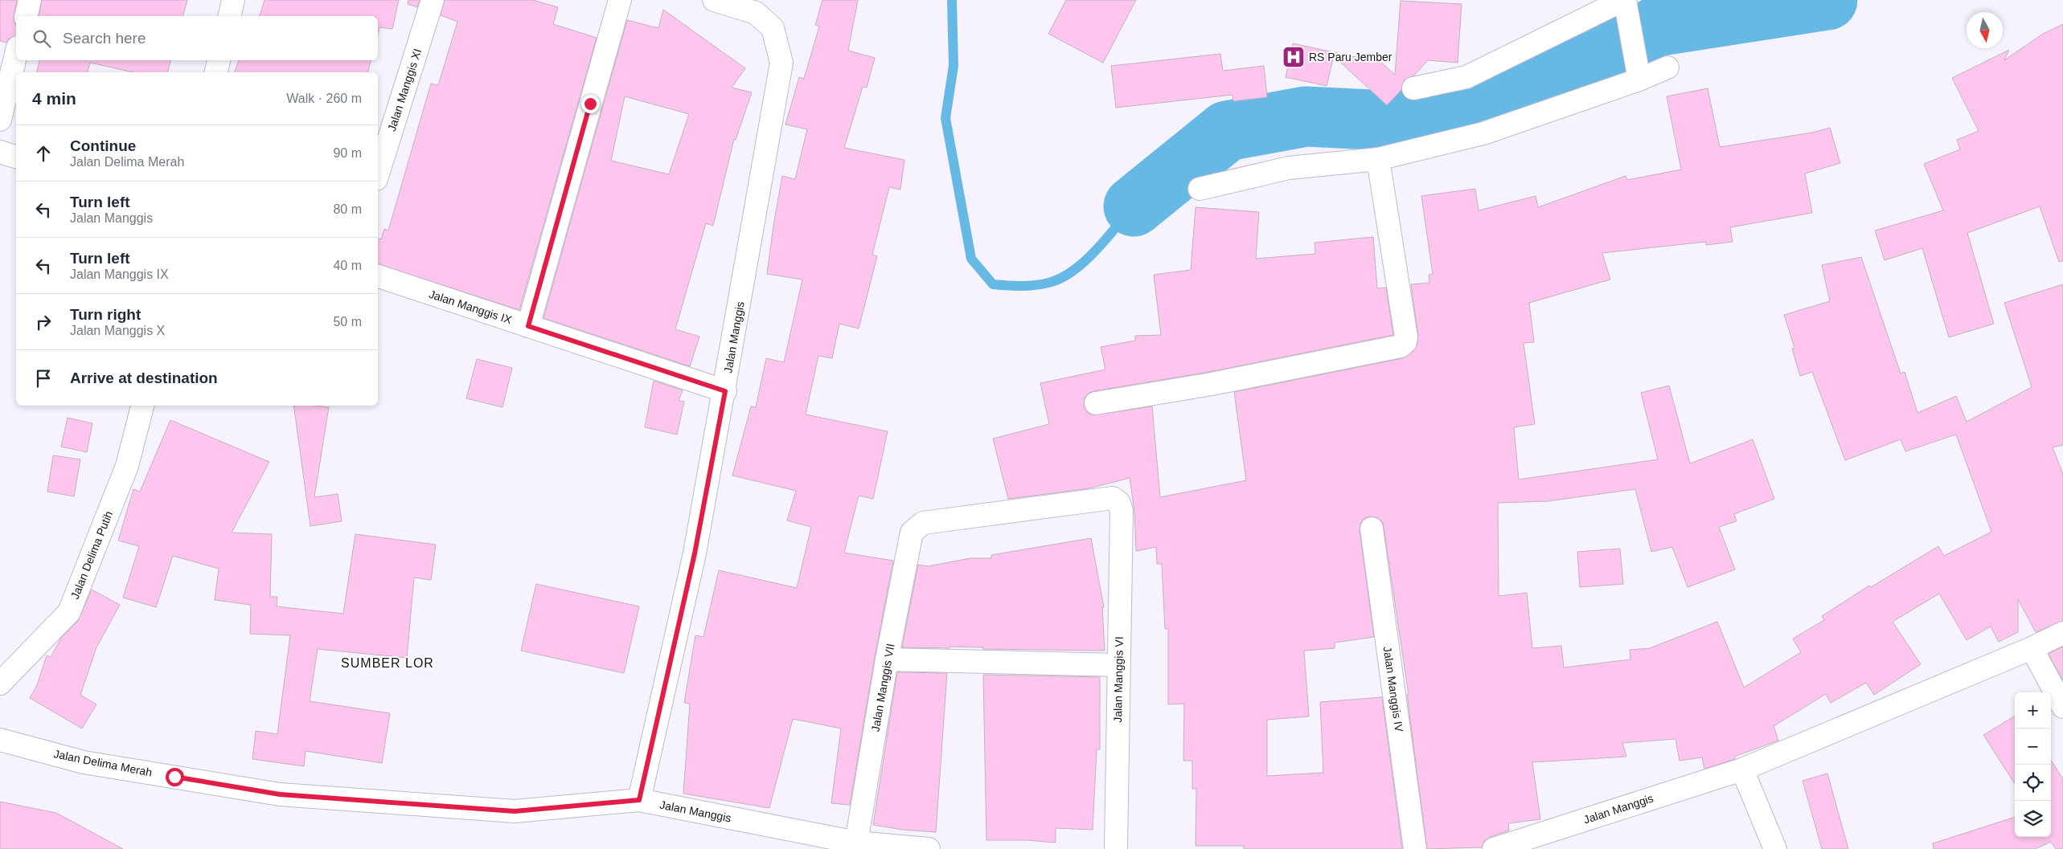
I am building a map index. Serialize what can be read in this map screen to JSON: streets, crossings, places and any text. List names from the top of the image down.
{
  "streets": {
    "street": [
      "Jalan Manggis XI",
      "Jalan Manggis IX",
      "Jalan Manggis",
      "Jalan Delima Putih",
      "Jalan Manggis VI",
      "Jalan Manggis VII",
      "Jalan Manggis IV",
      "Jalan Delima Merah"
    ]
  },
  "crossings": [
    ["Jalan Manggis IX", "Jalan Manggis"],
    ["Jalan Manggis", "Jalan Manggis VII"],
    ["Jalan Manggis", "Jalan Delima Merah"],
    ["Jalan Manggis VI", "Jalan Manggis VII"]
  ],
  "districts": ["SUMBER LOR"],
  "places": {
    "hospital": ["RS Paru Jember"]
  },
  "north": "bottom",
  "page": {
    "search": "Search here",
    "heading": ["4 min", "Walk · 260 m"],
    "list": [
      ["Continue", "Jalan Delima Merah", "90 m"],
      ["Turn left", "Jalan Manggis", "80 m"],
      ["Turn left", "Jalan Manggis IX", "40 m"],
      ["Turn right", "Jalan Manggis X", "50 m"],
      "Arrive at destination"
    ],
    "map_buttons": ["+", "−"]
  }
}
